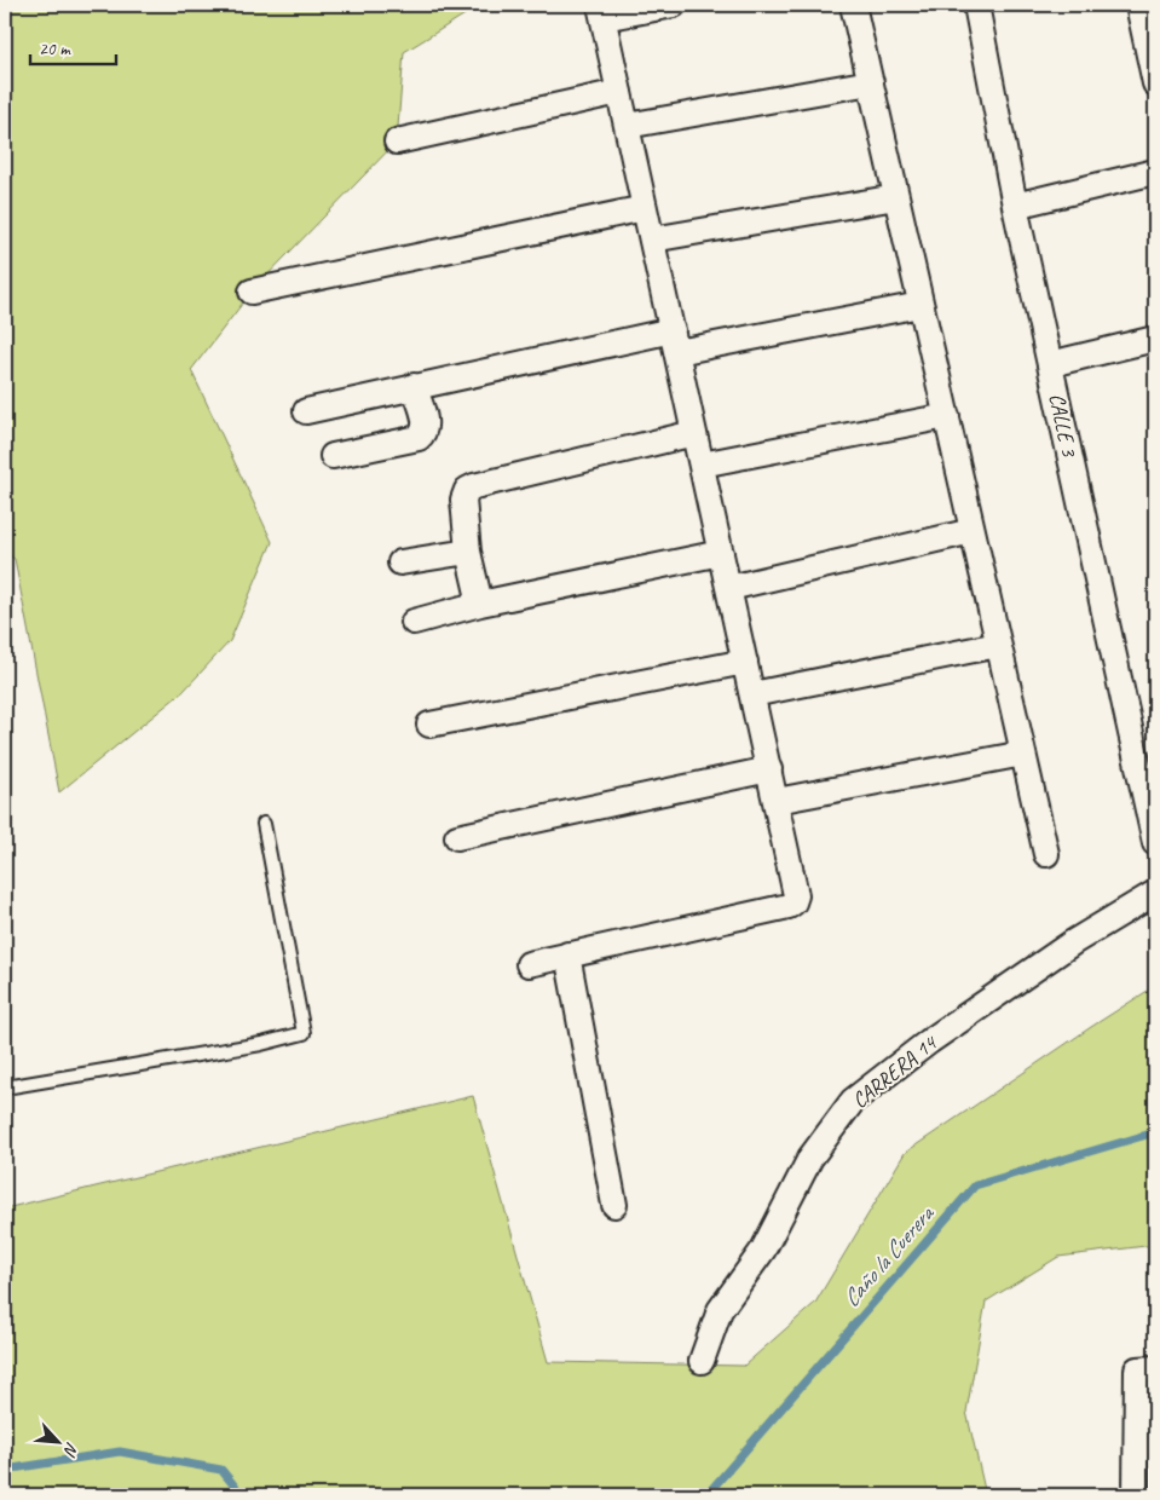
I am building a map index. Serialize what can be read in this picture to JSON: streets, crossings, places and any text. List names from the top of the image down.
{
  "streets": {
    "street": ["CALLE 3", "CARRERA 14"]
  },
  "water": ["Caño la Cuerera"],
  "scale_bar": "20 m",
  "north": "bottom right"
}
